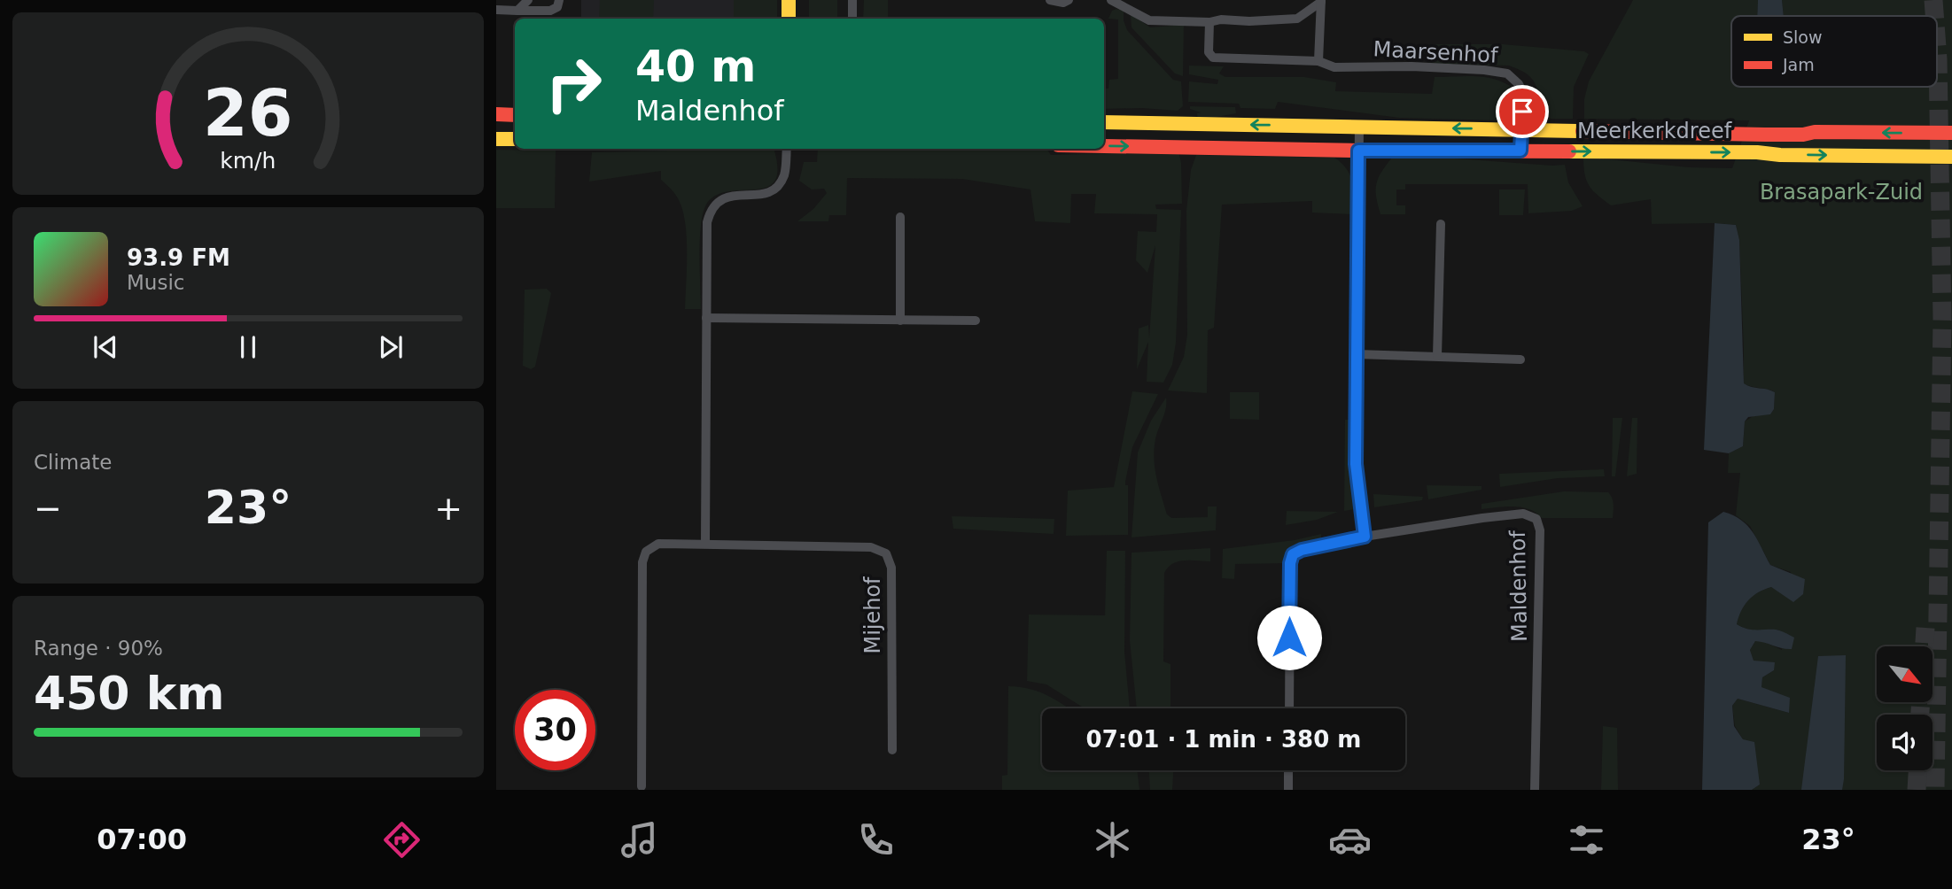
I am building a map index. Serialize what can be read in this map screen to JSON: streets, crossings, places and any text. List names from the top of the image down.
{
  "streets": {
    "street": [
      "Maarsenhof",
      "Meerkerkdreef",
      "Maldenhof",
      "Mijehof"
    ]
  },
  "crossings": [
    ["Maarsenhof", "Meerkerkdreef"]
  ],
  "parks": ["Brasapark-Zuid"],
  "legend": ["Slow", "Jam"],
  "north": "bottom right",
  "page": {
    "turn": ["40 m", "Maldenhof"],
    "song": ["93.9 FM", "Music"],
    "tile": [
      "Climate",
      ["Range · 90%", "450 km"]
    ],
    "heat": ["−", "23°", "+"],
    "limit": "30",
    "trip": "07:01 · 1 min · 380 m",
    "tabs": ["07:00", "23°"],
    "gauge": ["26", "km/h"]
  }
}
